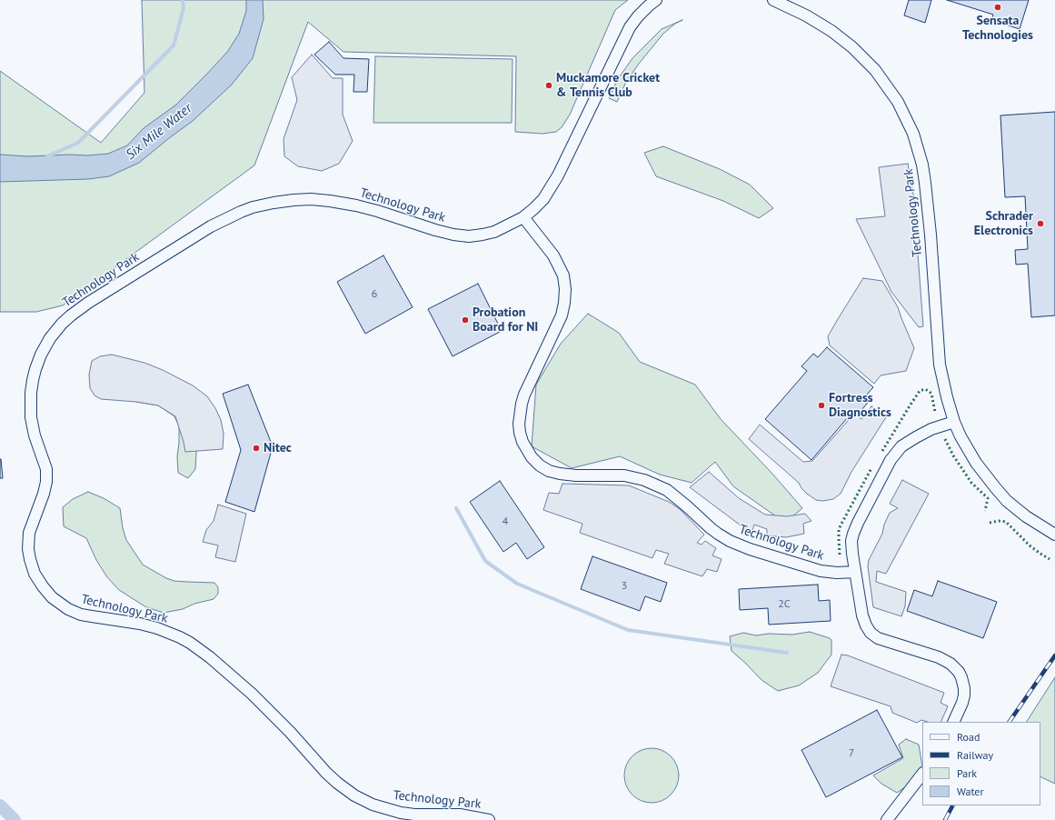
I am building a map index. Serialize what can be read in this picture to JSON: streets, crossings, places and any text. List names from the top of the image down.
{
  "streets": {
    "street": ["Technology Park"]
  },
  "water": ["Six Mile Water"],
  "places": [
    "Sensata Technologies",
    "Muckamore Cricket & Tennis Club",
    "Schrader Electronics",
    "Probation Board for NI",
    "Fortress Diagnostics",
    "Nitec"
  ],
  "house_numbers": [
    "6",
    "4",
    "3",
    "2C",
    "7"
  ],
  "legend": [
    "Road",
    "Railway",
    "Park",
    "Water"
  ]
}
